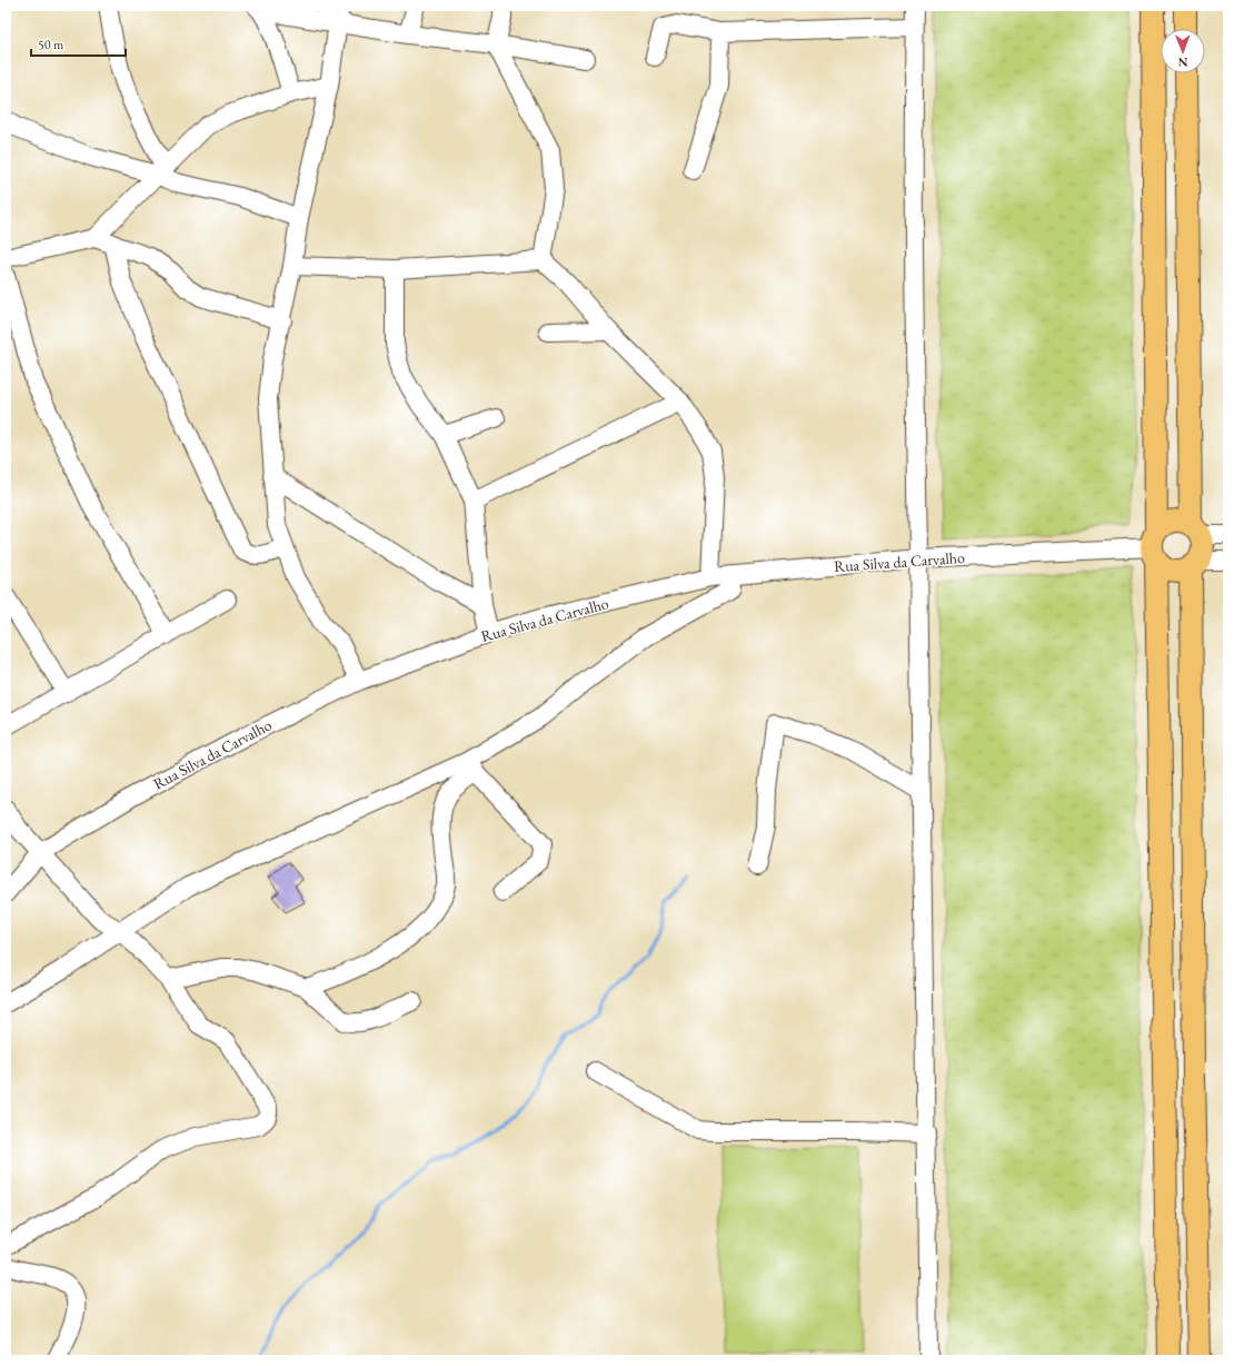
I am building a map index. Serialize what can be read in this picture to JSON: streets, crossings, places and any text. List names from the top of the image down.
{
  "streets": {
    "street": ["Rua Silva da Carvalho"]
  },
  "scale_bar": "50 m",
  "north": "bottom"
}
